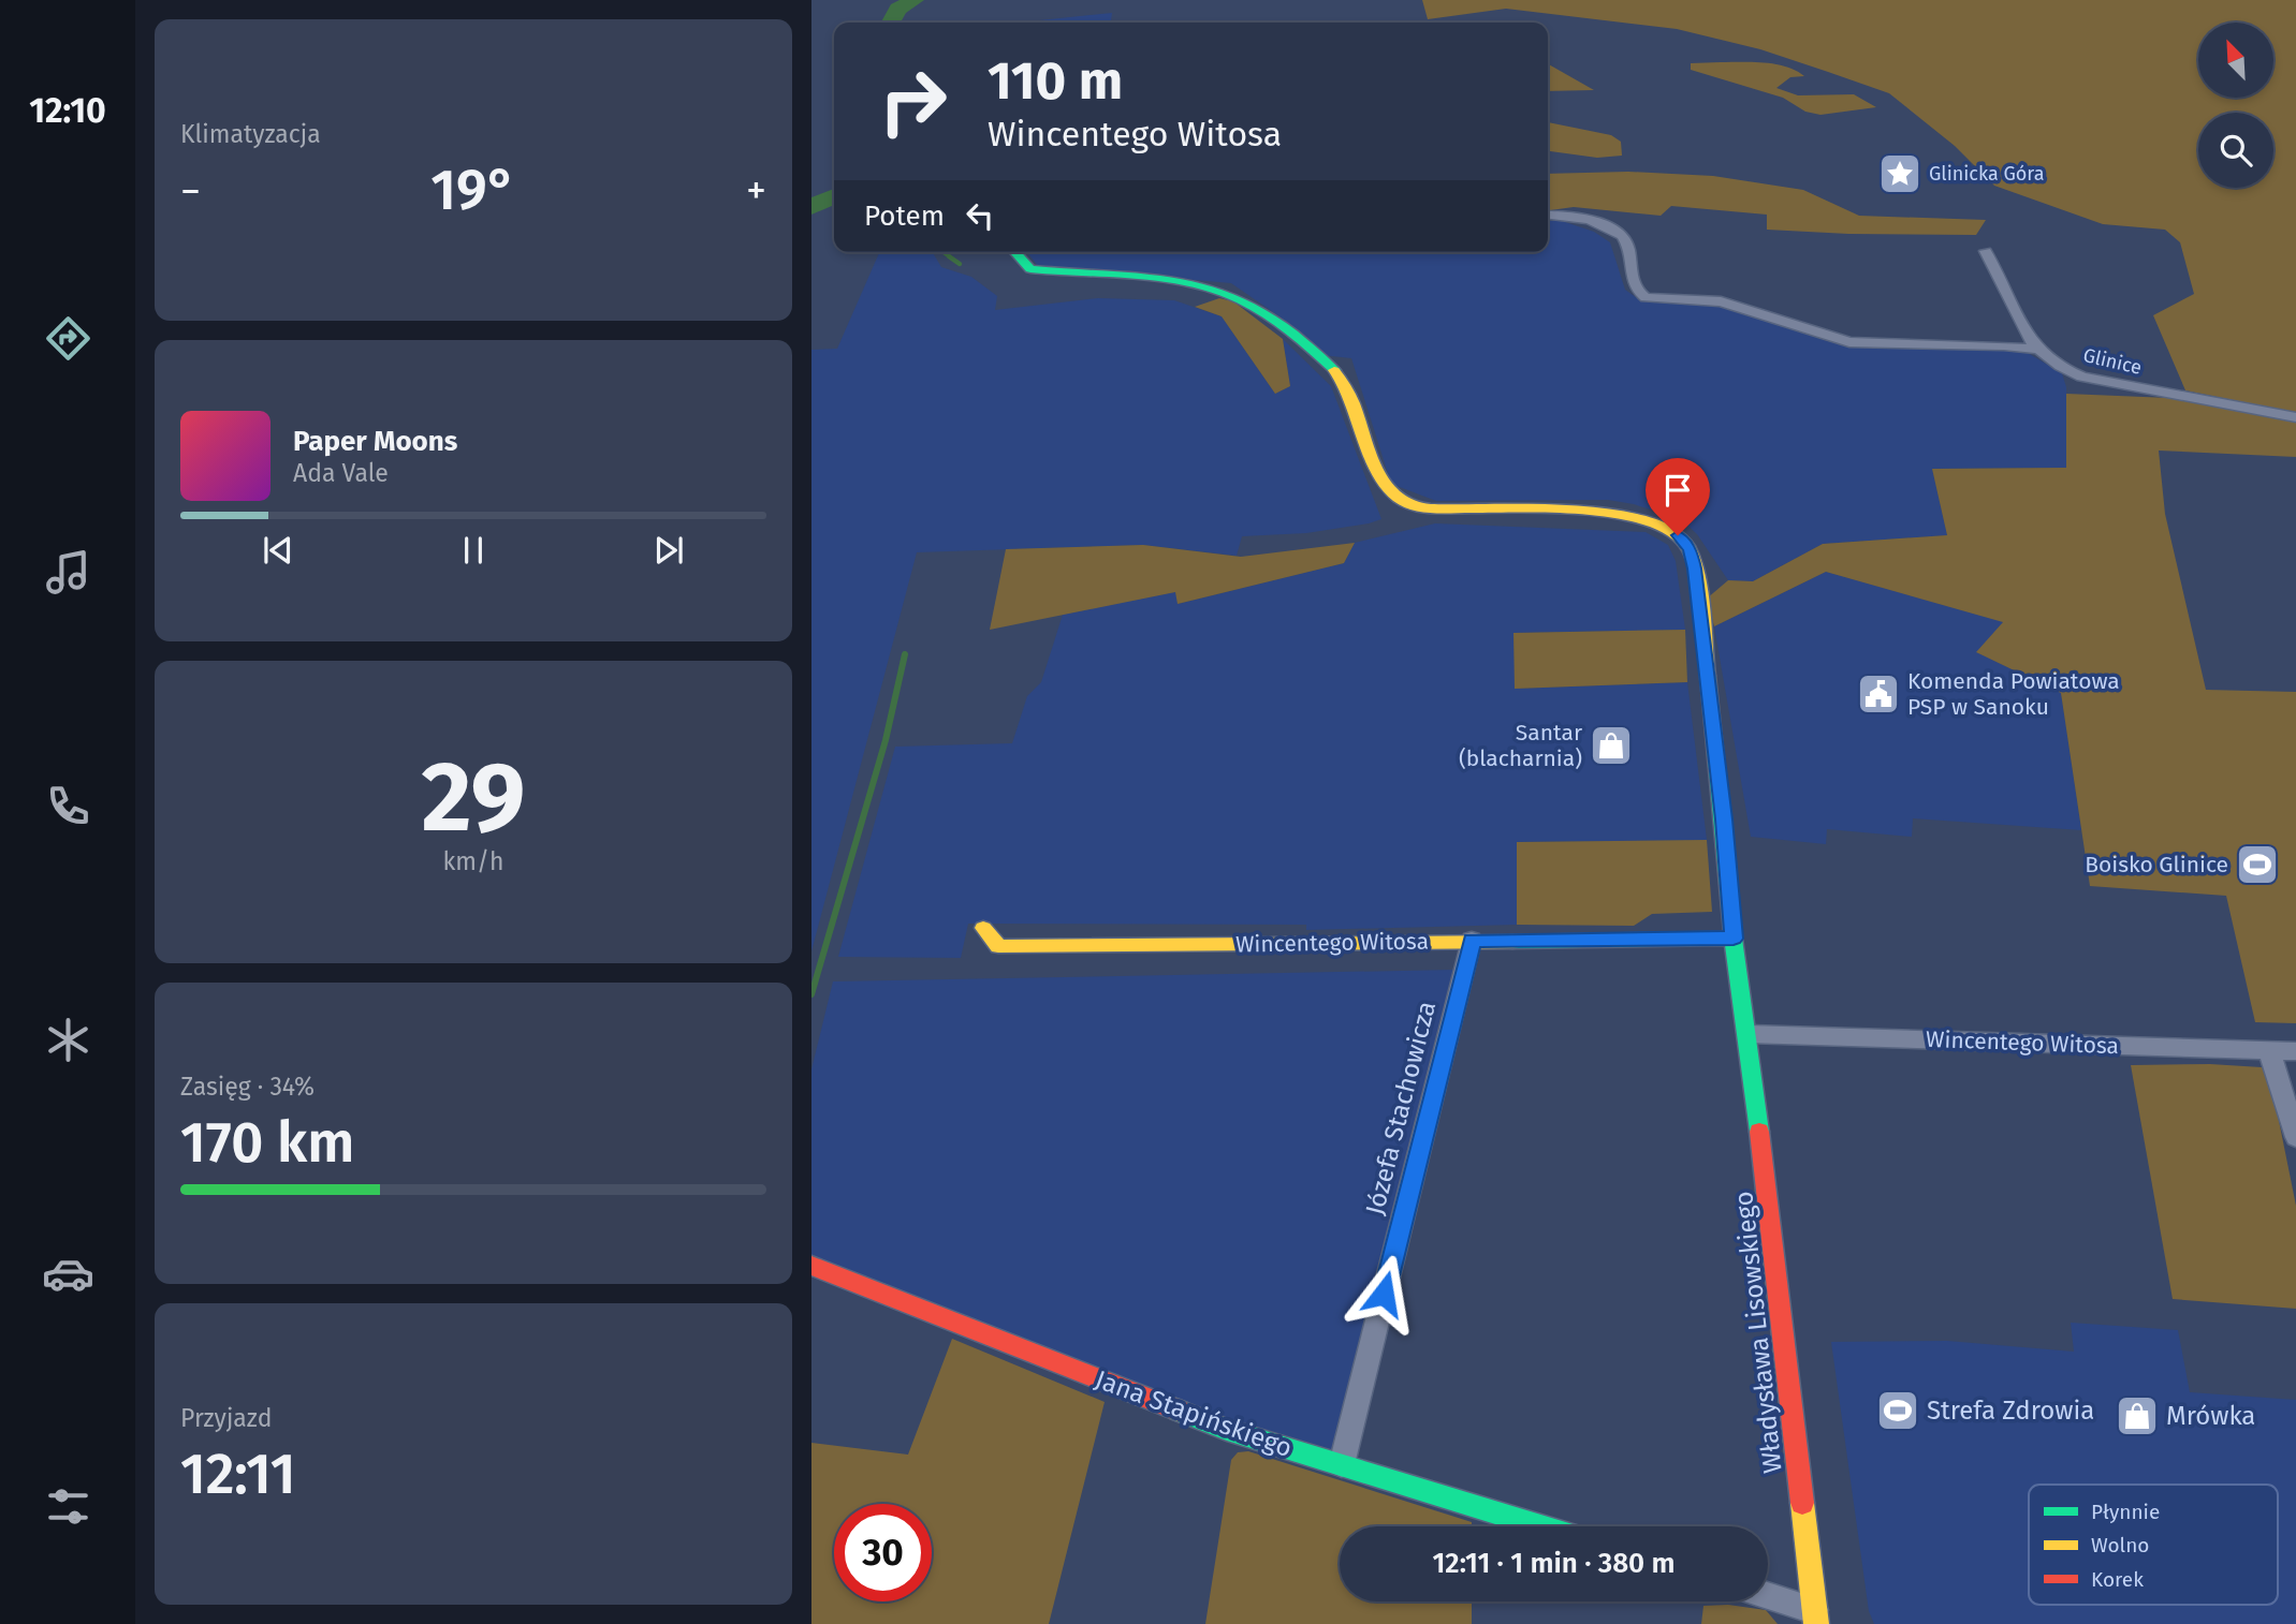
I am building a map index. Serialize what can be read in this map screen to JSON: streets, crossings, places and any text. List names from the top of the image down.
{
  "streets": {
    "street": [
      "Glinice",
      "Wincentego Witosa",
      "Józefa Stachowicza",
      "Władysława Lisowskiego",
      "Jana Stapińskiego"
    ]
  },
  "crossings": [
    ["Wincentego Witosa", "Józefa Stachowicza"],
    ["Wincentego Witosa", "Władysława Lisowskiego"],
    ["Józefa Stachowicza", "Jana Stapińskiego"]
  ],
  "places": {
    "place": ["Glinicka Góra"],
    "public building": ["Komenda Powiatowa PSP w Sanoku"],
    "shop": ["Santar (blacharnia)", "Mrówka"],
    "sports": ["Boisko Glinice", "Strefa Zdrowia"]
  },
  "legend": ["Płynnie", "Wolno", "Korek"],
  "north": "top left",
  "page": {
    "tabs": "12:10",
    "tile": [
      "Klimatyzacja",
      ["29", "km/h"],
      ["Zasięg · 34%", "170 km"],
      ["Przyjazd", "12:11"]
    ],
    "turn": ["110 m", "Wincentego Witosa"],
    "heat": ["−", "19°", "+"],
    "then": "Potem",
    "song": ["Paper Moons", "Ada Vale"],
    "limit": "30",
    "trip": "12:11 · 1 min · 380 m"
  }
}
